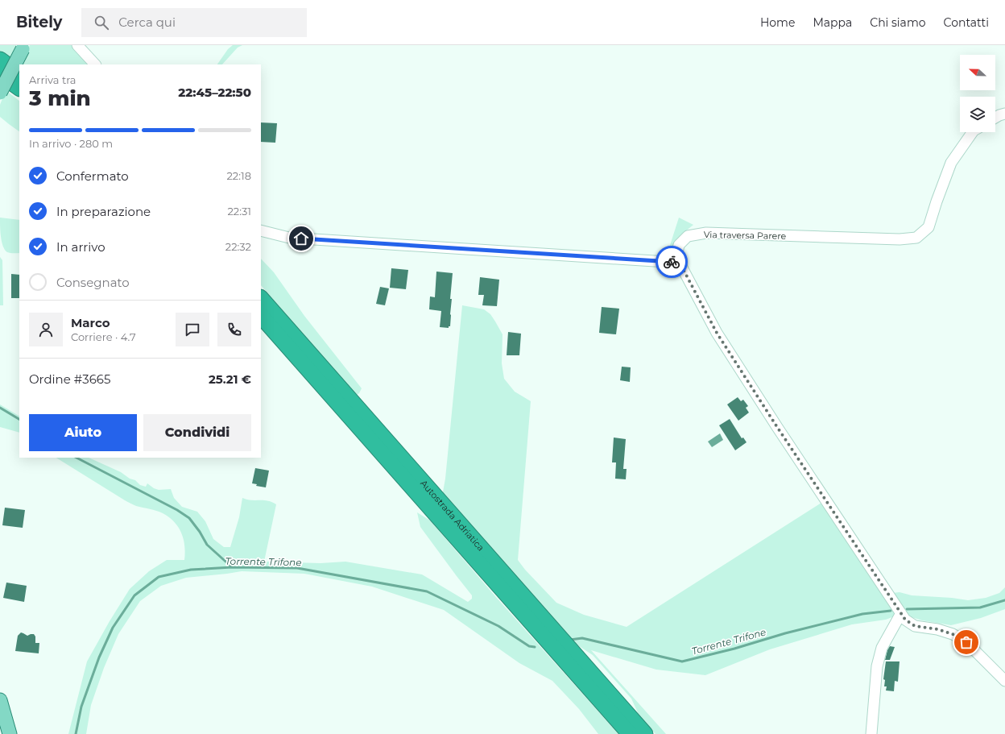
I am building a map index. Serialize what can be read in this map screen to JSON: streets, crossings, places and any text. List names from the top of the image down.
{
  "streets": {
    "highway": ["Autostrada Adriatica"],
    "street": ["Via traversa Parere"]
  },
  "water": ["Torrente Trifone"],
  "north": "left",
  "page": {
    "header": "Bitely",
    "search": "Cerca qui",
    "nav": [
      "Home",
      "Mappa",
      "Chi siamo",
      "Contatti"
    ],
    "heading": ["3 min", "Arriva tra", "22:45–22:50"],
    "panel": [
      "Marco",
      "Corriere · 4.7",
      "Ordine #3665",
      "25.21 €"
    ],
    "bar": "In arrivo · 280 m",
    "list": [
      ["Confermato", "22:18"],
      ["In preparazione", "22:31"],
      ["In arrivo", "22:32"],
      "Consegnato"
    ],
    "buttons": ["Aiuto", "Condividi"]
  }
}
